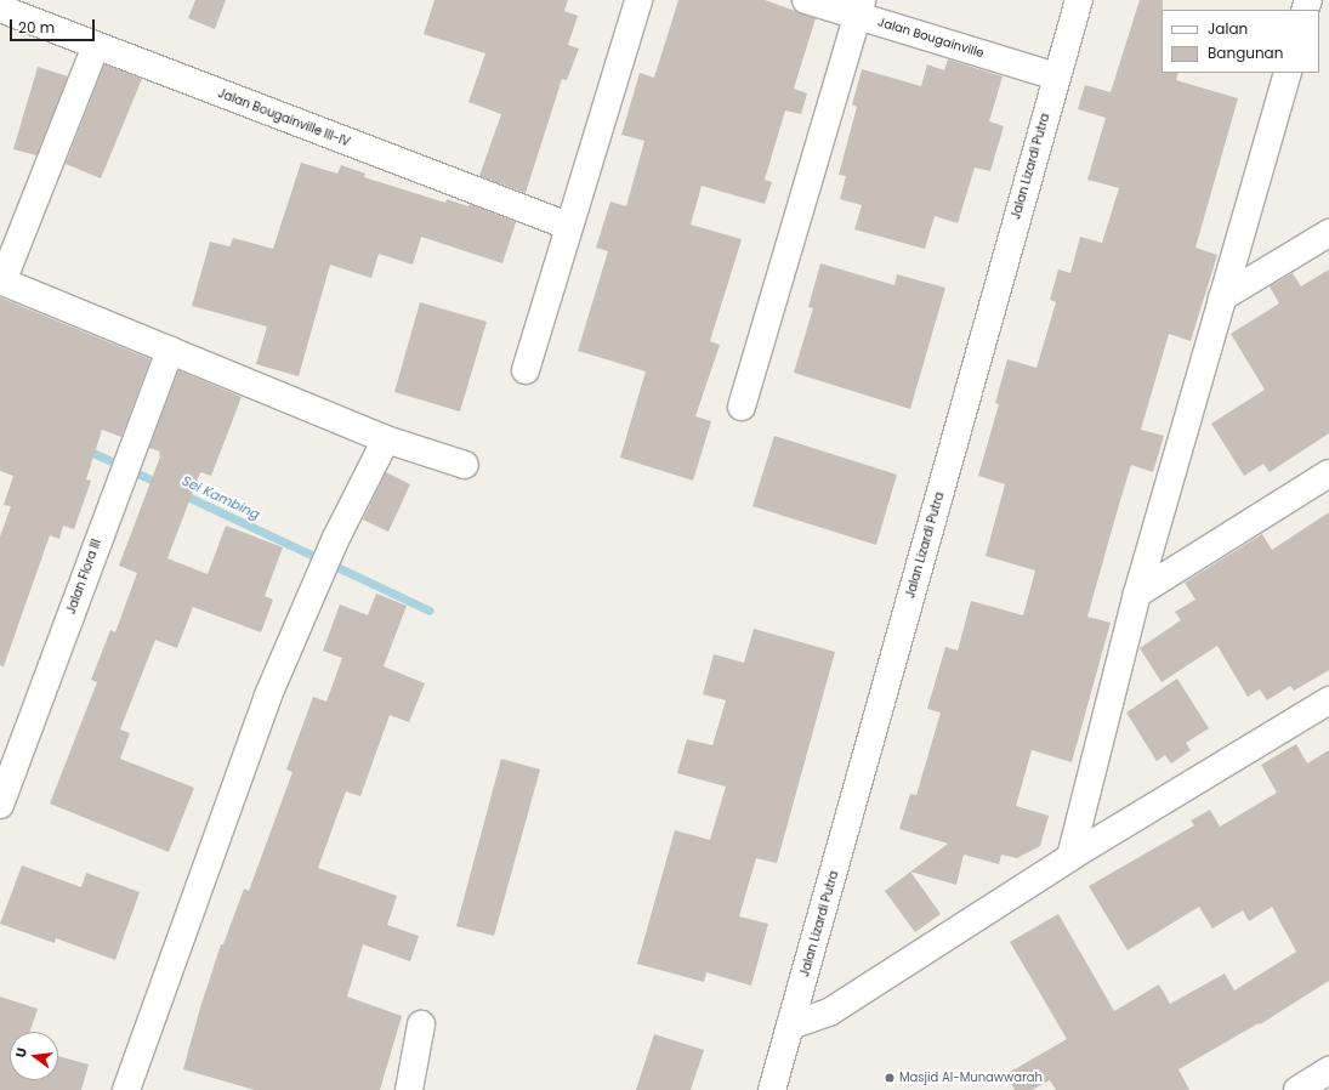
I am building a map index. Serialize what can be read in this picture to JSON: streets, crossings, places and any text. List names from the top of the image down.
{
  "streets": {
    "street": [
      "Jalan Bougainville",
      "Jalan Bougainville III-IV",
      "Jalan Lizardi Putra",
      "Jalan Flora III"
    ]
  },
  "crossings": [
    ["Jalan Bougainville", "Jalan Lizardi Putra"]
  ],
  "water": ["Sei Kambing"],
  "places": ["Masjid Al-Munawwarah"],
  "legend": ["Jalan", "Bangunan"],
  "scale_bar": "20 m",
  "north": "left"
}
